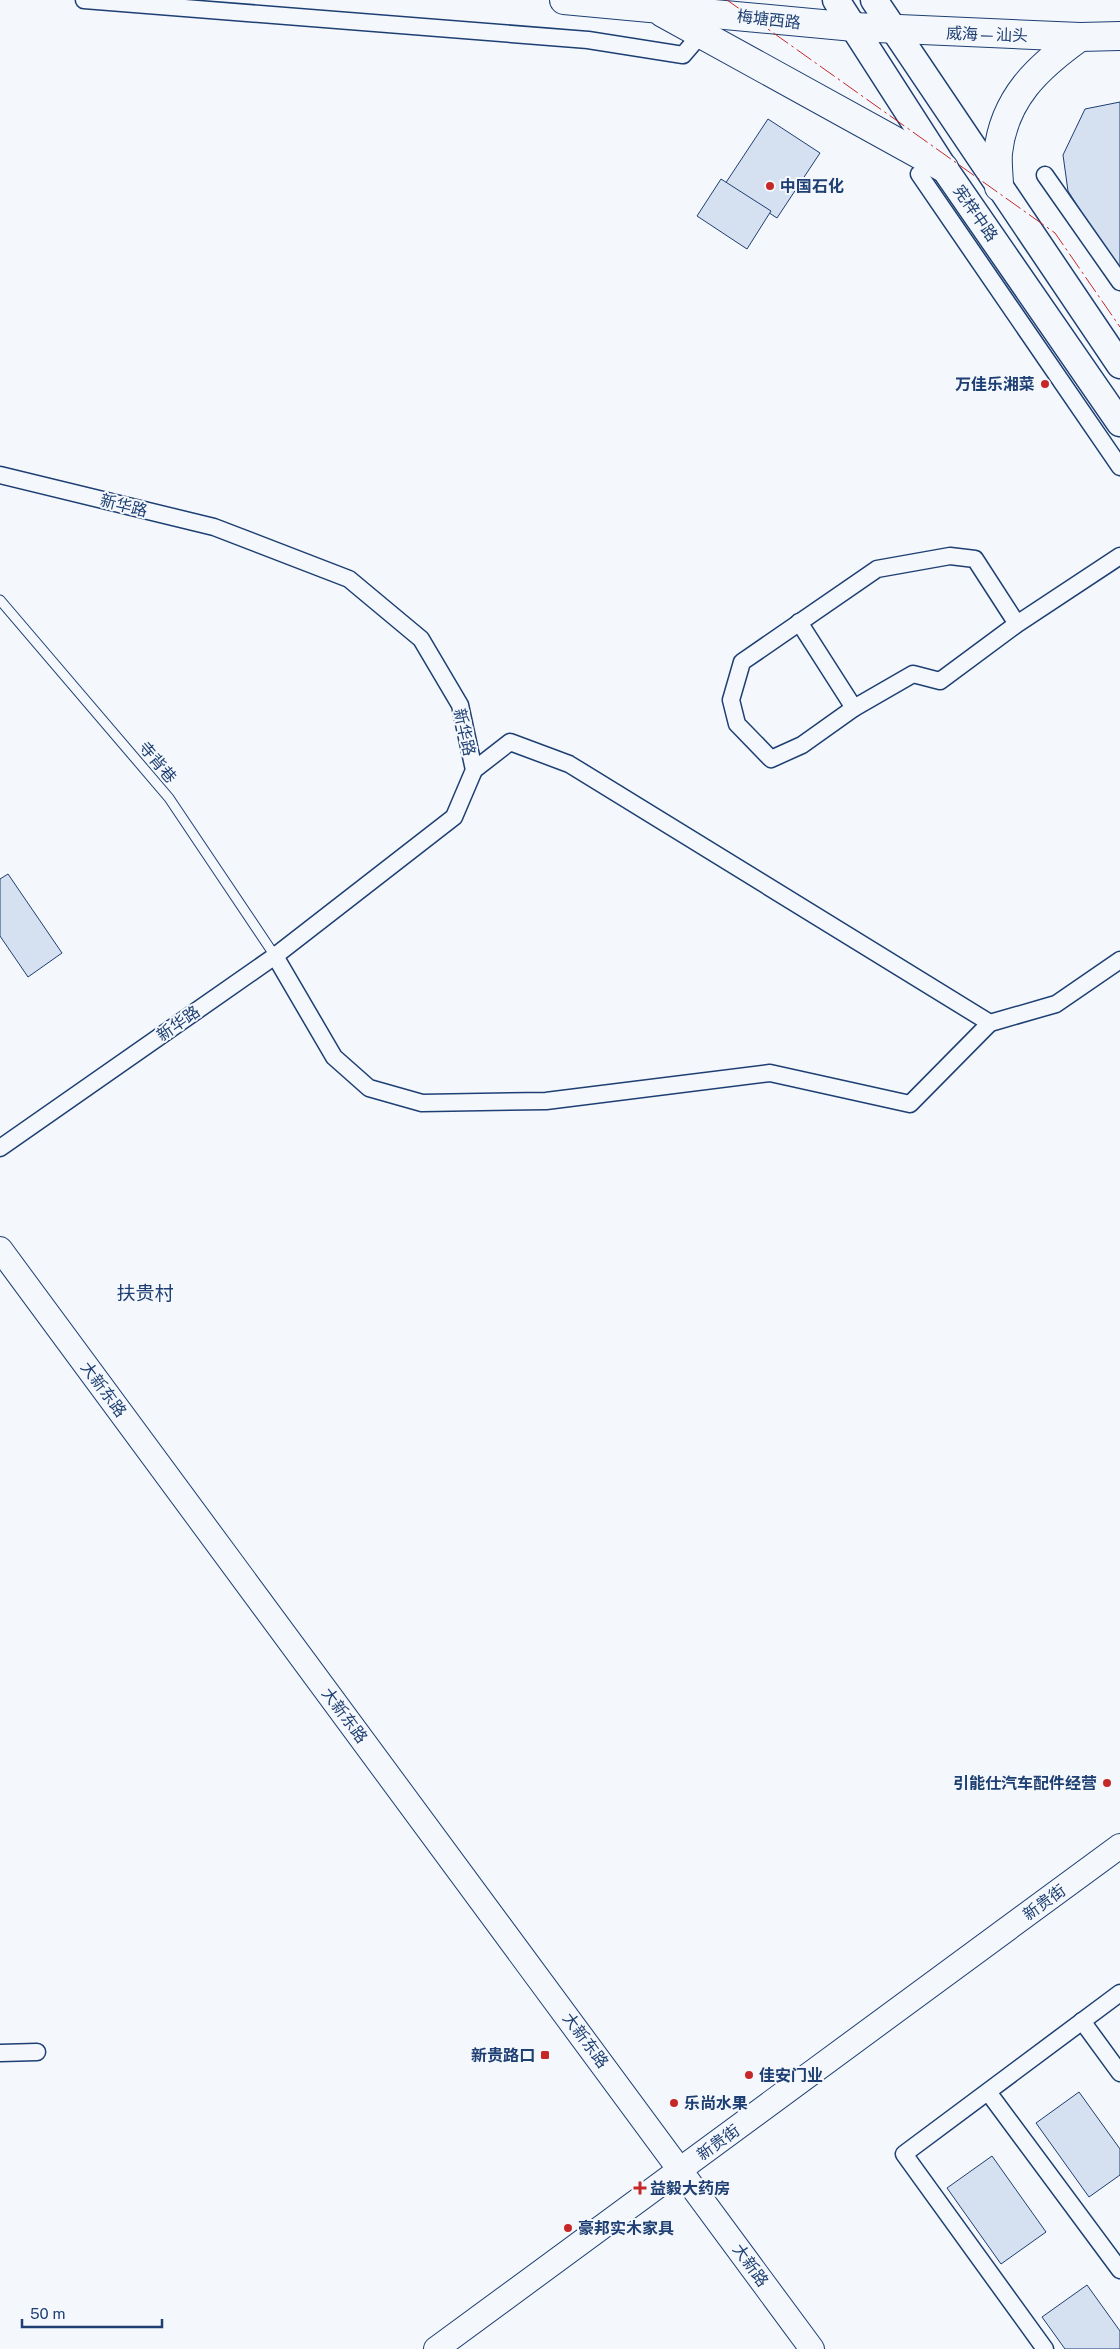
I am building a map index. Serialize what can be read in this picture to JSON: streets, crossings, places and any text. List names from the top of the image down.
{
  "streets": {
    "highway": ["梅塘西路", "威海—汕头"],
    "main road": ["宪梓中路"],
    "street": [
      "新华路",
      "大新东路",
      "新贵街",
      "大新路"
    ],
    "lane": ["寺背巷"]
  },
  "crossings": [
    ["梅塘西路", "威海—汕头"],
    ["梅塘西路", "宪梓中路"],
    ["威海—汕头", "宪梓中路"],
    ["新华路", "寺背巷"],
    ["大新东路", "新贵街"],
    ["大新东路", "大新路"],
    ["新贵街", "大新路"]
  ],
  "districts": ["扶贵村"],
  "places": {
    "other": [
      "中国石化",
      "万佳乐湘菜",
      "引能仕汽车配件经营",
      "佳安门业",
      "乐尚水果",
      "豪邦实木家具"
    ],
    "transit": ["新贵路口"],
    "health": ["益毅大药房"]
  },
  "scale_bar": "50 m"
}
